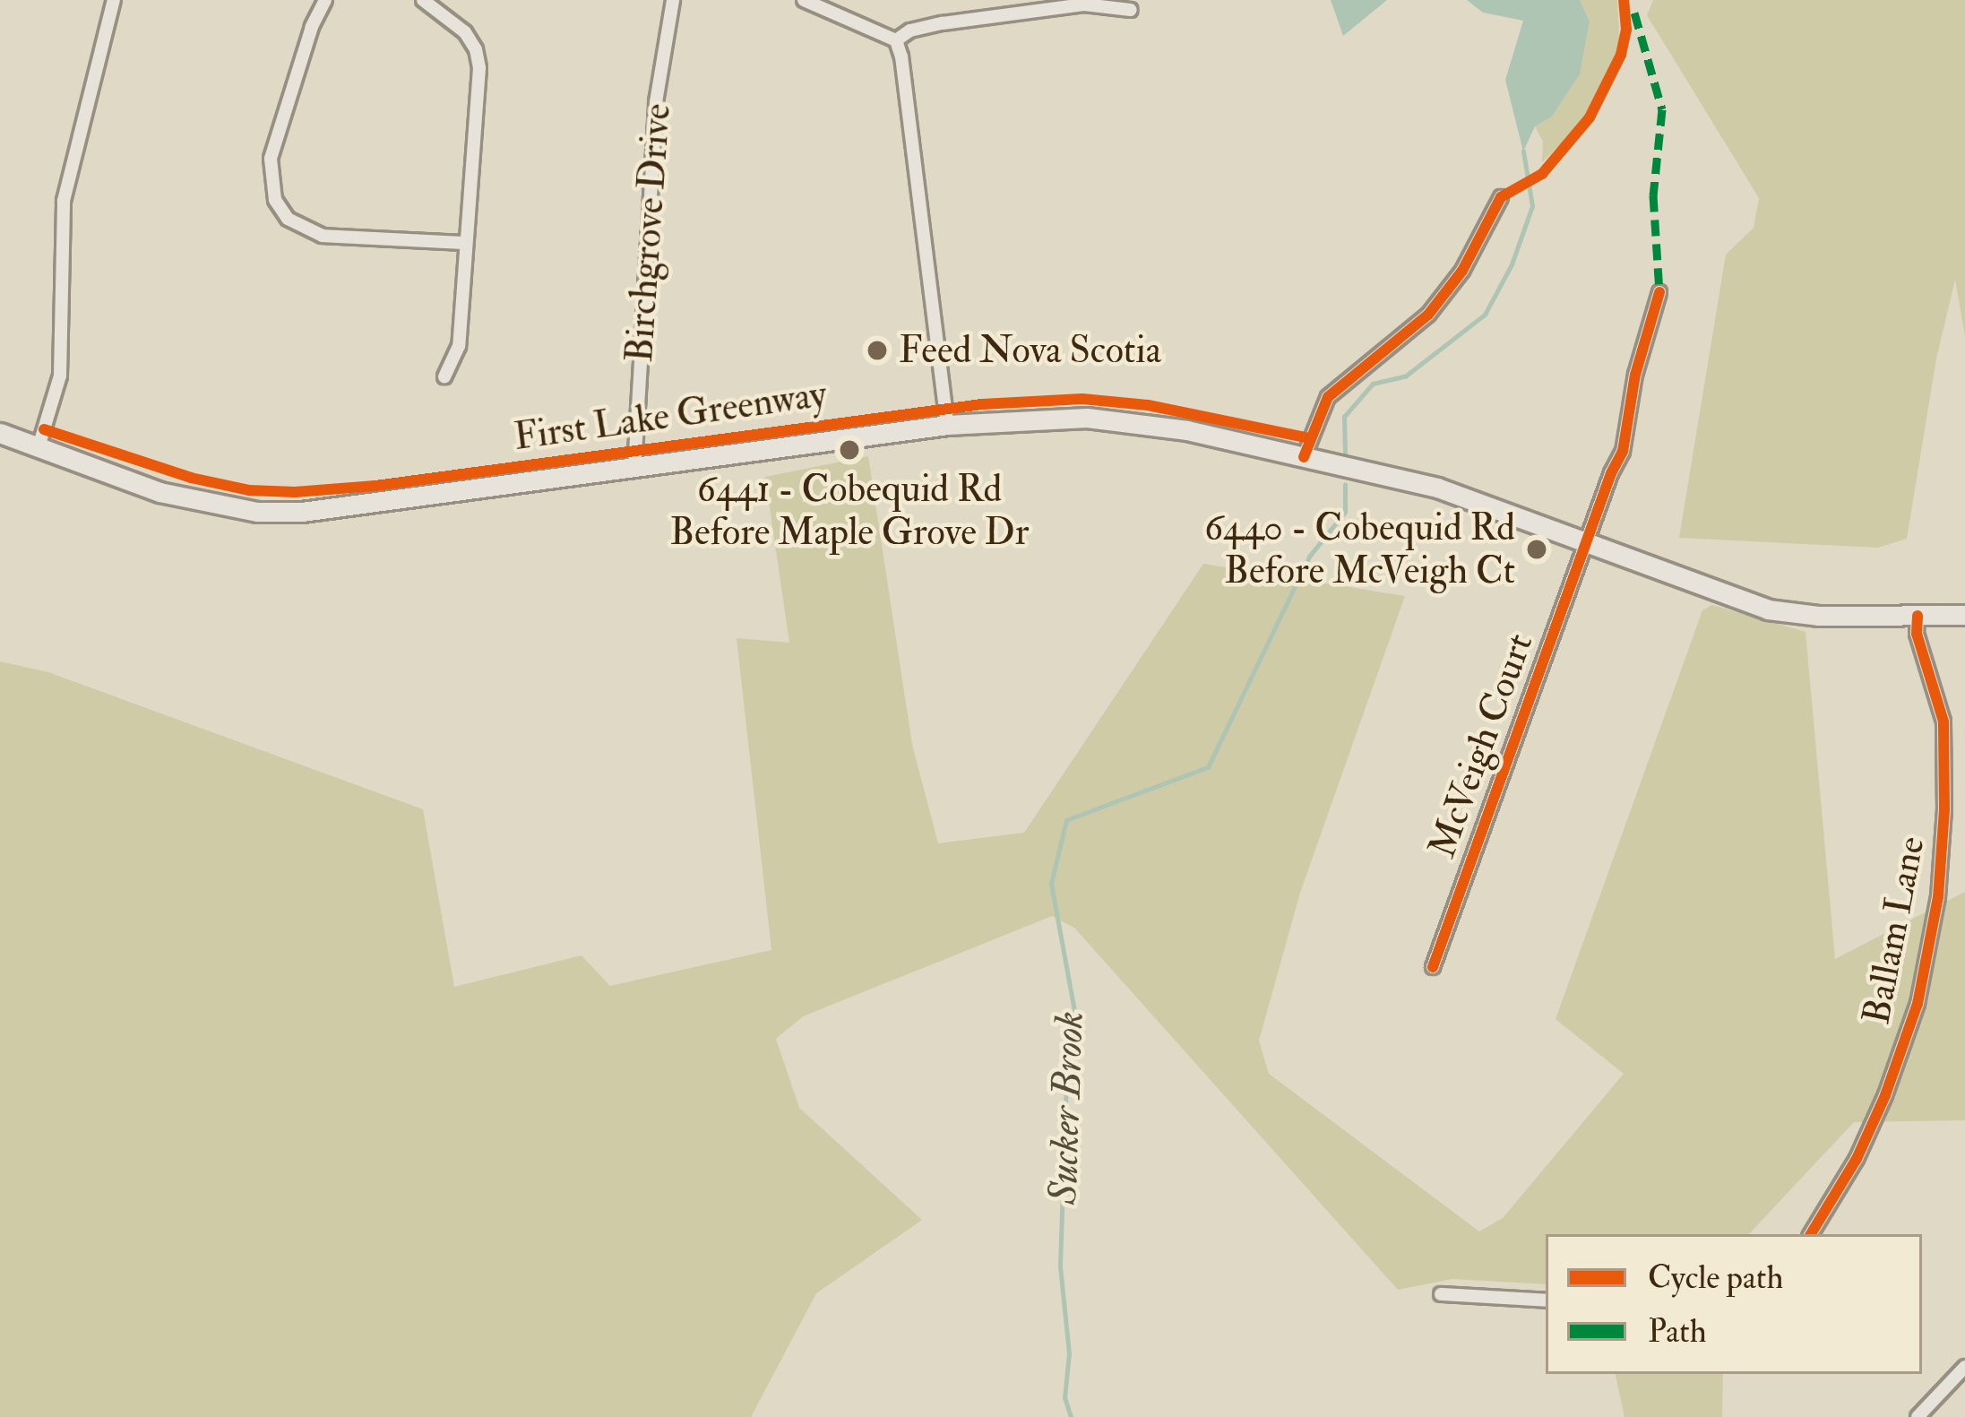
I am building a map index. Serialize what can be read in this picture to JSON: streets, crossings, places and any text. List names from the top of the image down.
{
  "streets": {
    "street": ["Birchgrove Drive", "McVeigh Court", "Ballam Lane"],
    "cycle path": ["First Lake Greenway"]
  },
  "water": ["Sucker Brook"],
  "places": ["Feed Nova Scotia", "6441 - Cobequid Rd Before Maple Grove Dr", "6440 - Cobequid Rd Before McVeigh Ct"],
  "legend": ["Cycle path", "Path"]
}
